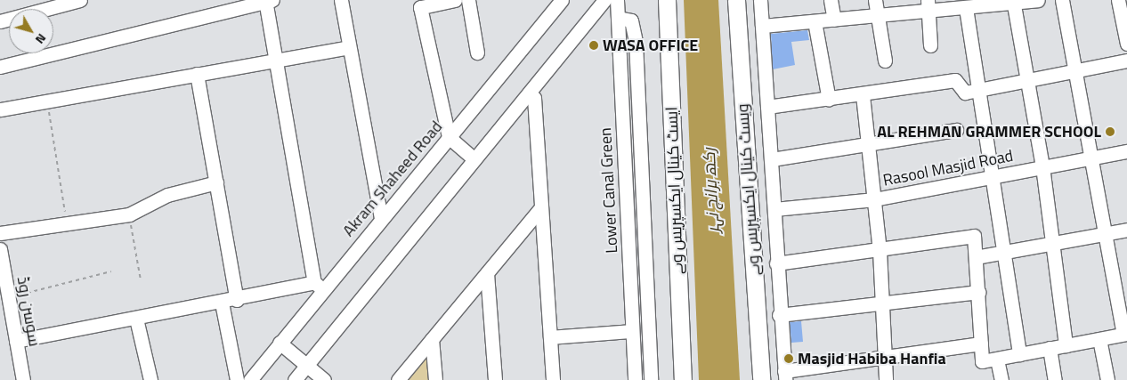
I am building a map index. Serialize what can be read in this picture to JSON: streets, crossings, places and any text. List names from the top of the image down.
{
  "streets": {
    "main road": ["ویسٹ کینال ایکسپریس وے", "ایسٹ کینال ایکسپریس وے"],
    "street": [
      "Rasool Masjid Road",
      "Akram Shaheed Road",
      "Lower Canal Green",
      "سوسن روڈ"
    ]
  },
  "water": ["رکھ برانچ نہر"],
  "places": ["WASA OFFICE", "AL REHMAN GRAMMER SCHOOL", "Masjid Habiba Hanfia"],
  "north": "bottom right"
}
